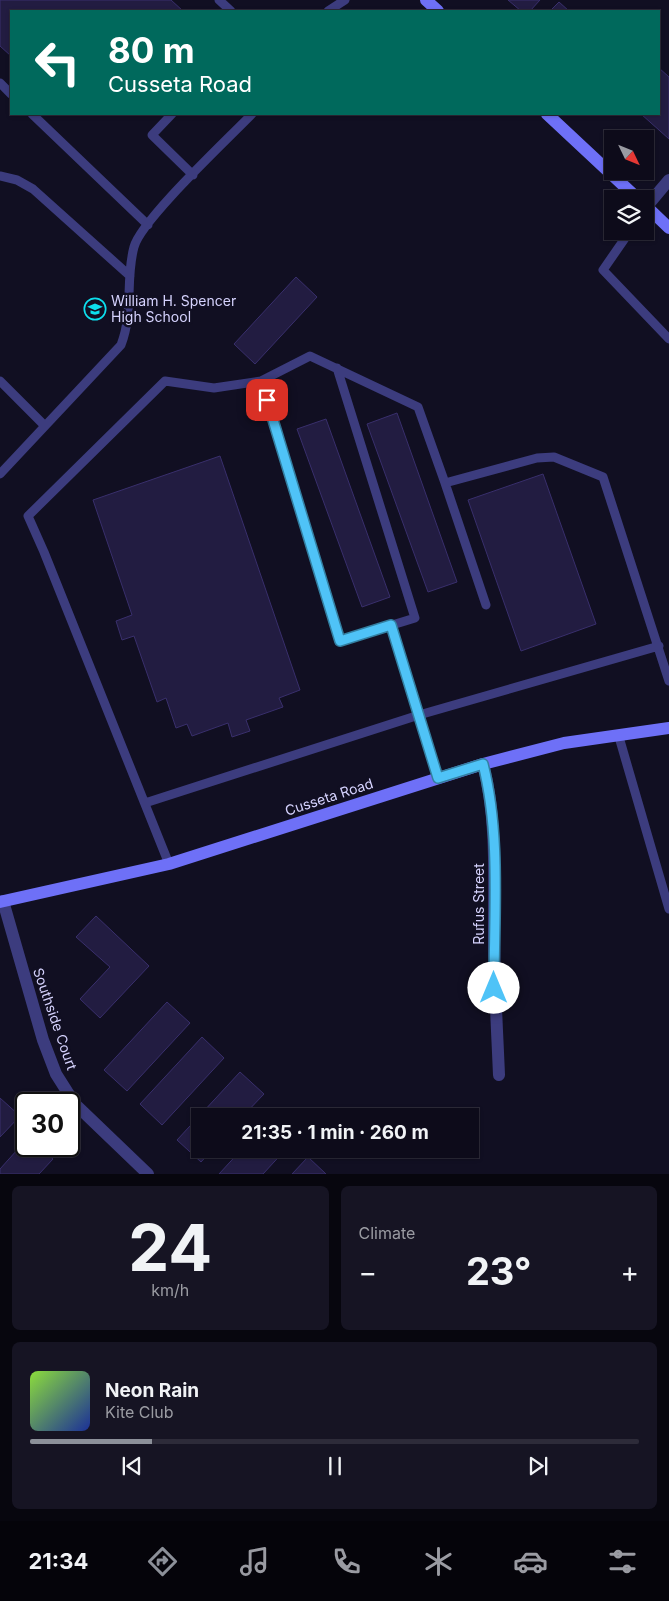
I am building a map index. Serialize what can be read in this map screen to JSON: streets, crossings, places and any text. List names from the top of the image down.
{
  "streets": {
    "street": ["Cusseta Road", "Rufus Street", "Southside Court"]
  },
  "crossings": [
    ["Cusseta Road", "Rufus Street"],
    ["Cusseta Road", "Southside Court"]
  ],
  "places": {
    "school or university": ["William H. Spencer High School"]
  },
  "north": "bottom right",
  "page": {
    "turn": ["80 m", "Cusseta Road"],
    "limit": "30",
    "trip": "21:35 · 1 min · 260 m",
    "tile": [
      ["24", "km/h"],
      "Climate"
    ],
    "heat": ["−", "23°", "+"],
    "song": ["Neon Rain", "Kite Club"],
    "tabs": "21:34"
  }
}
